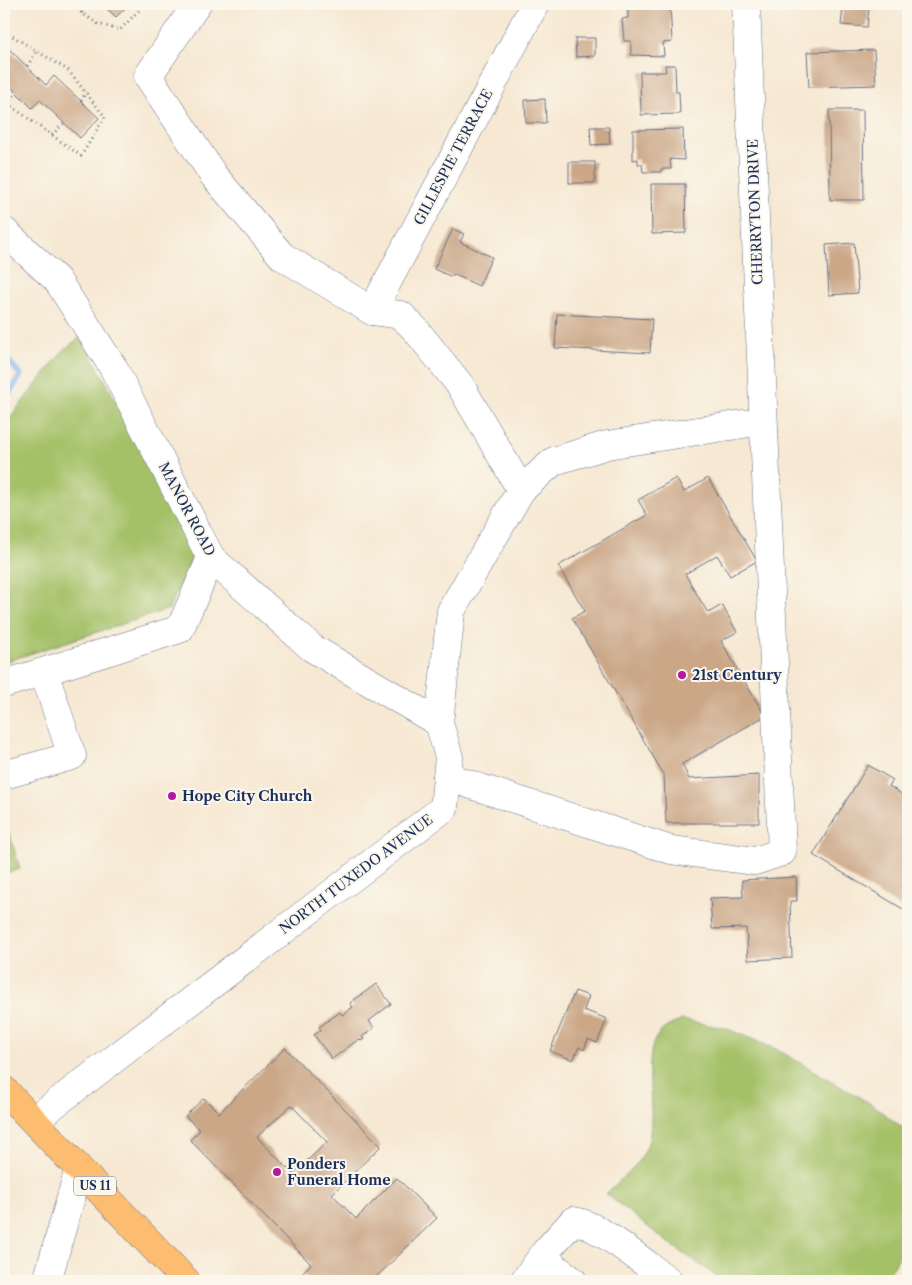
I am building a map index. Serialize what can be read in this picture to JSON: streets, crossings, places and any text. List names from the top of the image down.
{
  "streets": {
    "main road": ["US 11"],
    "street": [
      "GILLESPIE TERRACE",
      "CHERRYTON DRIVE",
      "MANOR ROAD",
      "NORTH TUXEDO AVENUE"
    ]
  },
  "crossings": [
    ["CHERRYTON DRIVE", "NORTH TUXEDO AVENUE"],
    ["MANOR ROAD", "NORTH TUXEDO AVENUE"],
    ["NORTH TUXEDO AVENUE", "US 11"]
  ],
  "places": ["21st Century", "Hope City Church", "Ponders Funeral Home"]
}
